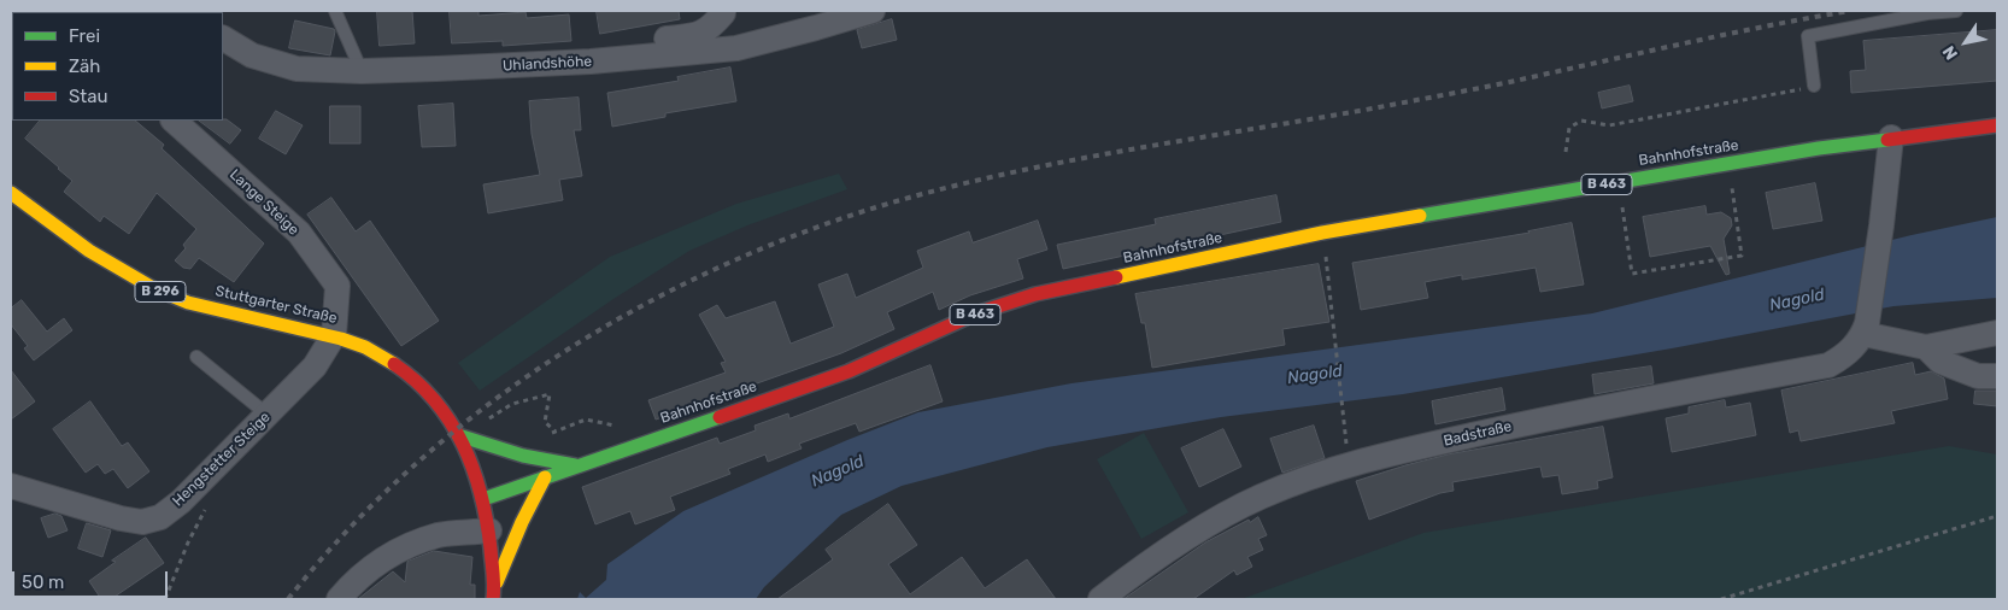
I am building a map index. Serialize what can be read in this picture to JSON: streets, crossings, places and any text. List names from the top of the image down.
{
  "streets": {
    "main road": [
      "Bahnhofstraße",
      "B 463",
      "B 296",
      "Stuttgarter Straße"
    ],
    "street": [
      "Uhlandshöhe",
      "Lange Steige",
      "Badstraße",
      "Hengstetter Steige"
    ]
  },
  "crossings": [
    ["Bahnhofstraße", "B 296"],
    ["Bahnhofstraße", "Stuttgarter Straße"],
    ["Lange Steige", "Stuttgarter Straße"],
    ["Lange Steige", "Hengstetter Steige"],
    ["B 296", "Stuttgarter Straße"],
    ["Stuttgarter Straße", "Hengstetter Steige"]
  ],
  "water": ["Nagold"],
  "legend": ["Frei", "Zäh", "Stau"],
  "scale_bar": "50 m",
  "north": "bottom left"
}
